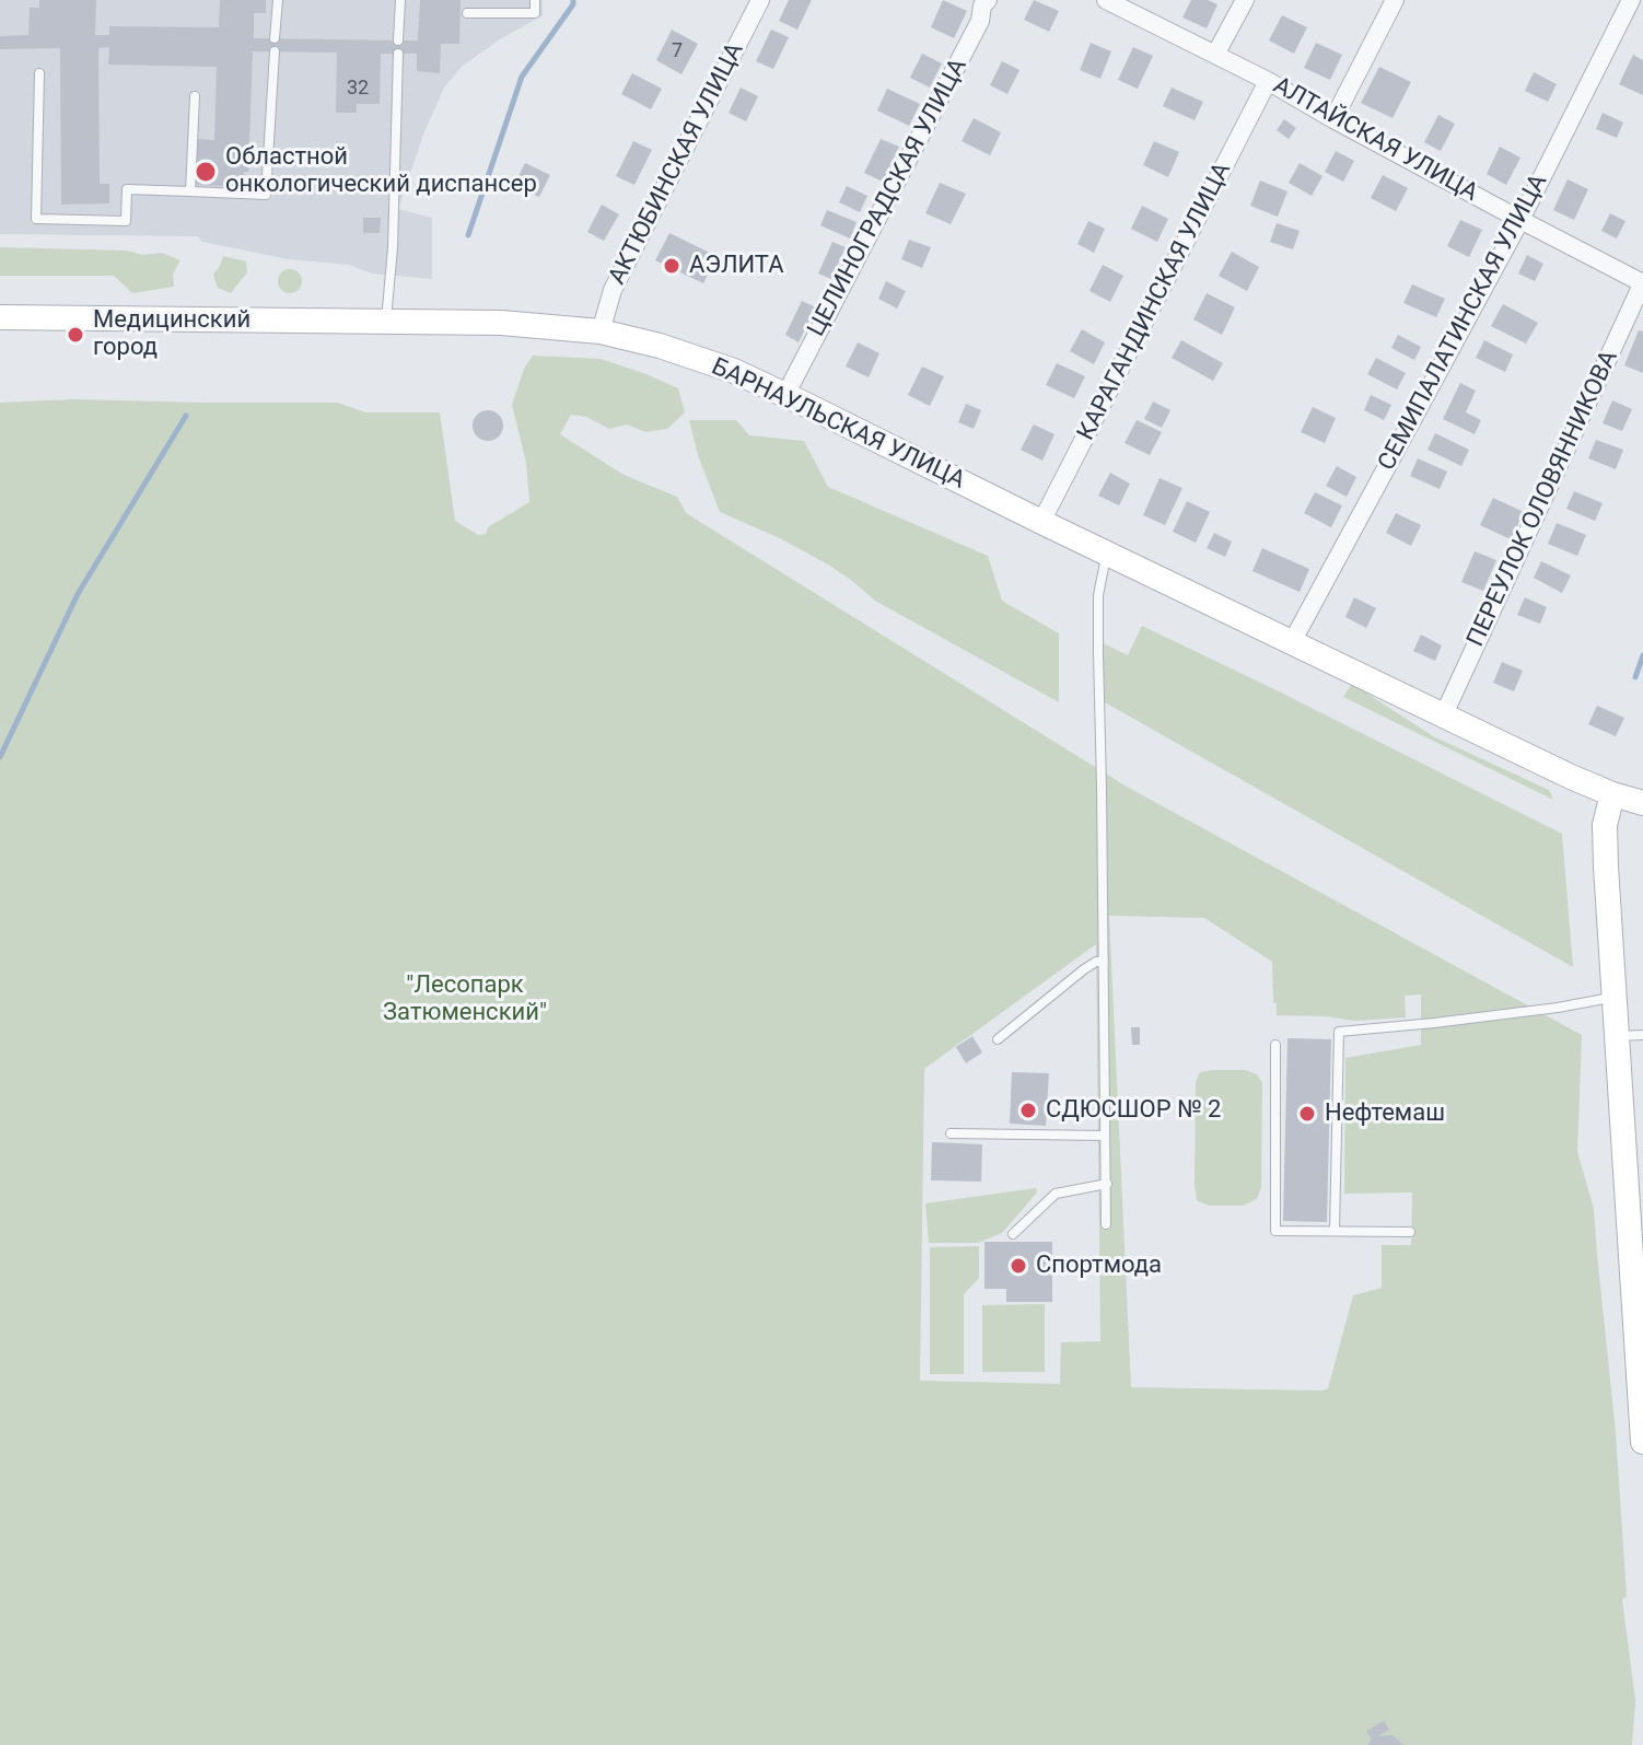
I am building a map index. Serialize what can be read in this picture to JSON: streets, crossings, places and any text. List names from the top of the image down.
{
  "streets": {
    "street": [
      "АЛТАЙСКАЯ УЛИЦА",
      "АКТЮБИНСКАЯ УЛИЦА",
      "ЦЕЛИНОГРАДСКАЯ УЛИЦА",
      "КАРАГАНДИНСКАЯ УЛИЦА",
      "СЕМИПАЛАТИНСКАЯ УЛИЦА",
      "БАРНАУЛЬСКАЯ УЛИЦА",
      "ПЕРЕУЛОК ОЛОВЯННИКОВА"
    ]
  },
  "crossings": [
    ["АЛТАЙСКАЯ УЛИЦА", "КАРАГАНДИНСКАЯ УЛИЦА"],
    ["АЛТАЙСКАЯ УЛИЦА", "СЕМИПАЛАТИНСКАЯ УЛИЦА"],
    ["АЛТАЙСКАЯ УЛИЦА", "ПЕРЕУЛОК ОЛОВЯННИКОВА"],
    ["АКТЮБИНСКАЯ УЛИЦА", "БАРНАУЛЬСКАЯ УЛИЦА"],
    ["ЦЕЛИНОГРАДСКАЯ УЛИЦА", "БАРНАУЛЬСКАЯ УЛИЦА"],
    ["КАРАГАНДИНСКАЯ УЛИЦА", "БАРНАУЛЬСКАЯ УЛИЦА"],
    ["СЕМИПАЛАТИНСКАЯ УЛИЦА", "БАРНАУЛЬСКАЯ УЛИЦА"],
    ["БАРНАУЛЬСКАЯ УЛИЦА", "ПЕРЕУЛОК ОЛОВЯННИКОВА"]
  ],
  "parks": ["\"Лесопарк Затюменский\""],
  "places": [
    "Областной онкологический диспансер",
    "АЭЛИТА",
    "Медицинский город",
    "СДЮСШОР № 2",
    "Нефтемаш",
    "Спортмода"
  ],
  "house_numbers": ["7", "32"]
}
